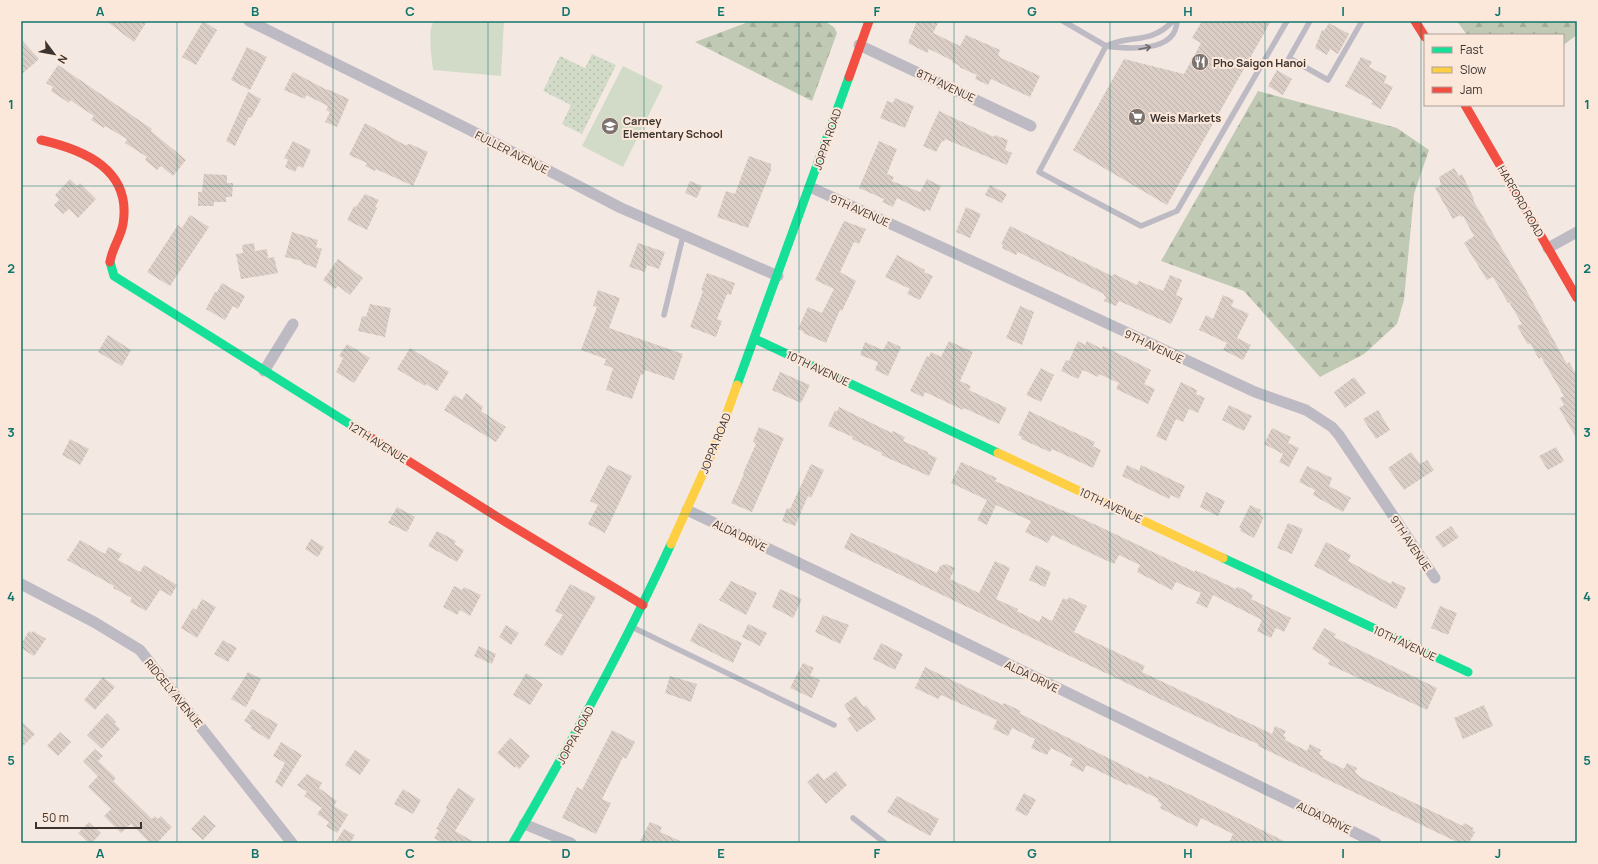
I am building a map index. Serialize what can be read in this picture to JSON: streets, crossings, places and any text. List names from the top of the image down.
{
  "streets": {
    "street": [
      "8TH AVENUE",
      "JOPPA ROAD",
      "FULLER AVENUE",
      "HARFORD ROAD",
      "9TH AVENUE",
      "10TH AVENUE",
      "12TH AVENUE",
      "ALDA DRIVE",
      "RIDGELY AVENUE"
    ]
  },
  "crossings": [
    ["8TH AVENUE", "JOPPA ROAD"],
    ["JOPPA ROAD", "FULLER AVENUE"],
    ["JOPPA ROAD", "9TH AVENUE"],
    ["JOPPA ROAD", "10TH AVENUE"],
    ["JOPPA ROAD", "12TH AVENUE"],
    ["JOPPA ROAD", "ALDA DRIVE"]
  ],
  "places": {
    "restaurant": ["Pho Saigon Hanoi"],
    "supermarket": ["Weis Markets"],
    "school or university": ["Carney Elementary School"]
  },
  "legend": ["Fast", "Slow", "Jam"],
  "scale_bar": "50 m",
  "north": "bottom right",
  "grid": {
    "columns": [
      "A",
      "B",
      "C",
      "D",
      "E",
      "F",
      "G",
      "H",
      "I",
      "J"
    ],
    "rows": [
      "1",
      "2",
      "3",
      "4",
      "5"
    ]
  }
}
